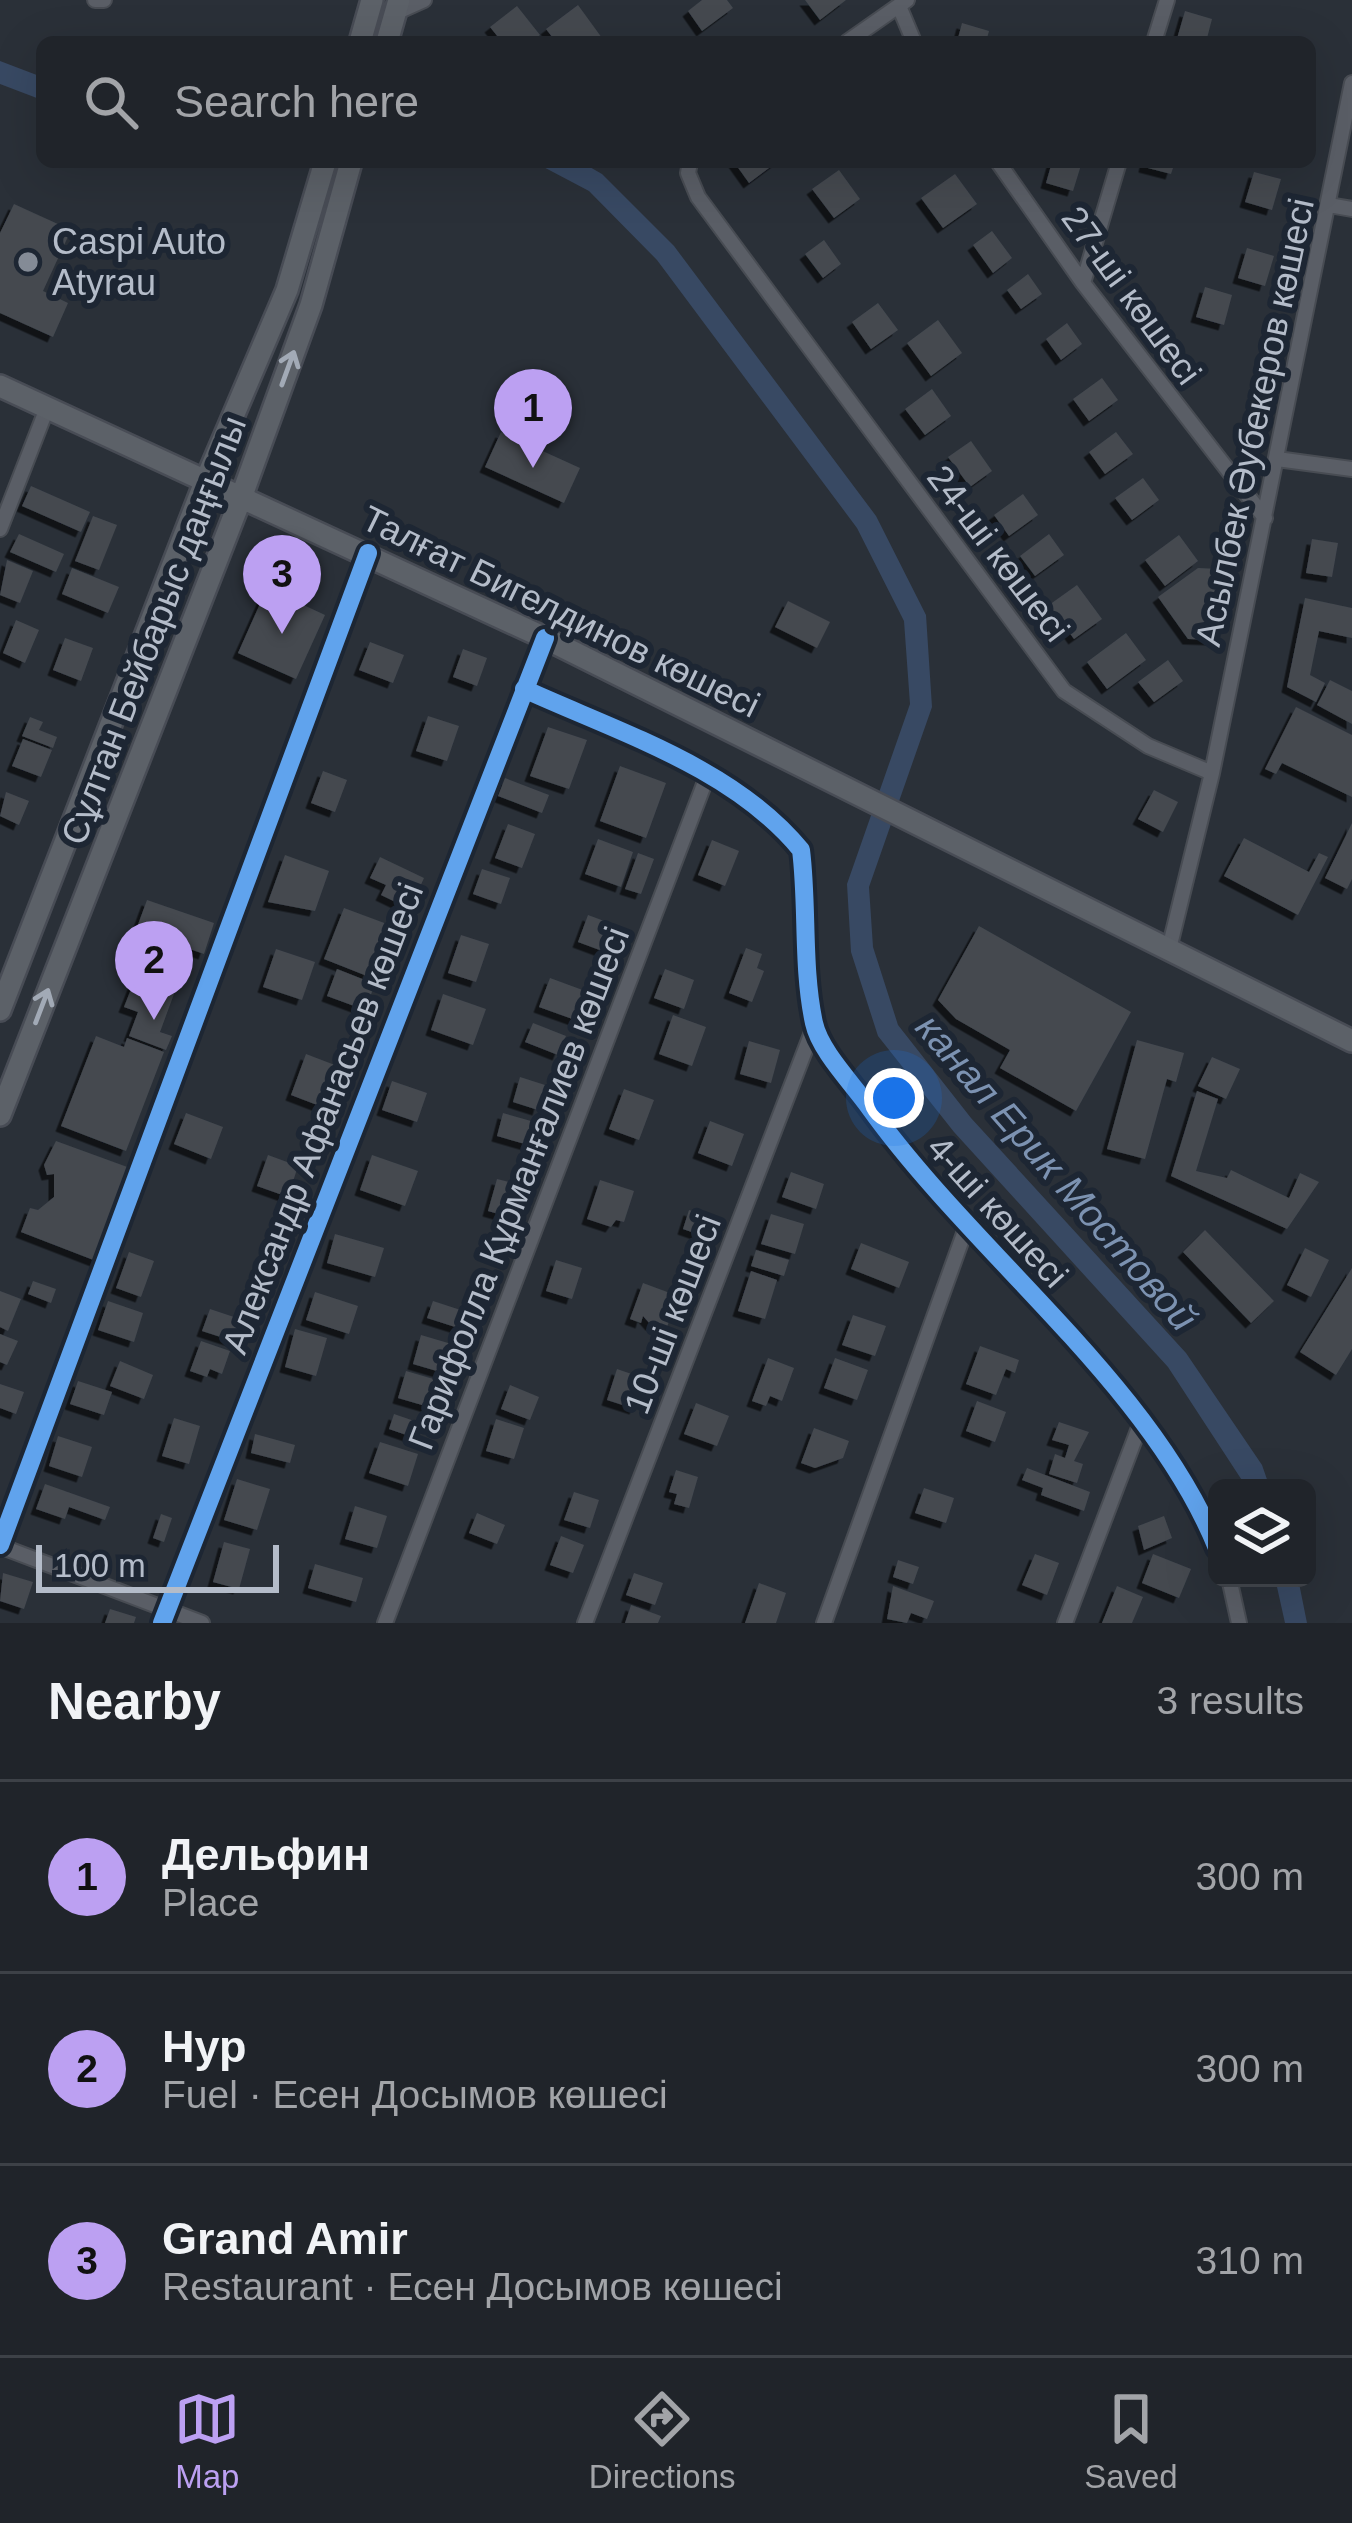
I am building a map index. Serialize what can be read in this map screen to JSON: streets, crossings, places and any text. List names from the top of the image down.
{
  "streets": {
    "main road": ["Талғат Бигелдинов көшесі", "Сұлтан Бейбарыс даңғылы"],
    "street": [
      "27-ші көшесі",
      "Асылбек Әубекеров көшесі",
      "24-ші көшесі",
      "Александр Афанасьев көшесі",
      "Гарифолла Құрманғалиев көшесі",
      "4-ші көшесі",
      "10-ші көшесі"
    ]
  },
  "crossings": [
    ["27-ші көшесі", "Асылбек Әубекеров көшесі"],
    ["Асылбек Әубекеров көшесі", "24-ші көшесі"],
    ["Талғат Бигелдинов көшесі", "Сұлтан Бейбарыс даңғылы"],
    ["Талғат Бигелдинов көшесі", "Александр Афанасьев көшесі"],
    ["4-ші көшесі", "10-ші көшесі"]
  ],
  "water": ["канал Ерик Мостовой"],
  "places": ["Caspi Auto Atyrau"],
  "scale_bar": "100 m",
  "page": {
    "search": "Search here",
    "pins": ["1", "3", "2"],
    "scale": "100 m",
    "heading": ["Nearby", "3 results"],
    "list": [
      {
        "mark": "1",
        "name": "Дельфин",
        "note": "Place",
        "value": "300 m"
      },
      {
        "mark": "2",
        "name": "Нур",
        "note": "Fuel · Есен Досымов көшесі",
        "value": "300 m"
      },
      {
        "mark": "3",
        "name": "Grand Amir",
        "note": "Restaurant · Есен Досымов көшесі",
        "value": "310 m"
      }
    ],
    "nav": ["Map", "Directions", "Saved"]
  }
}
